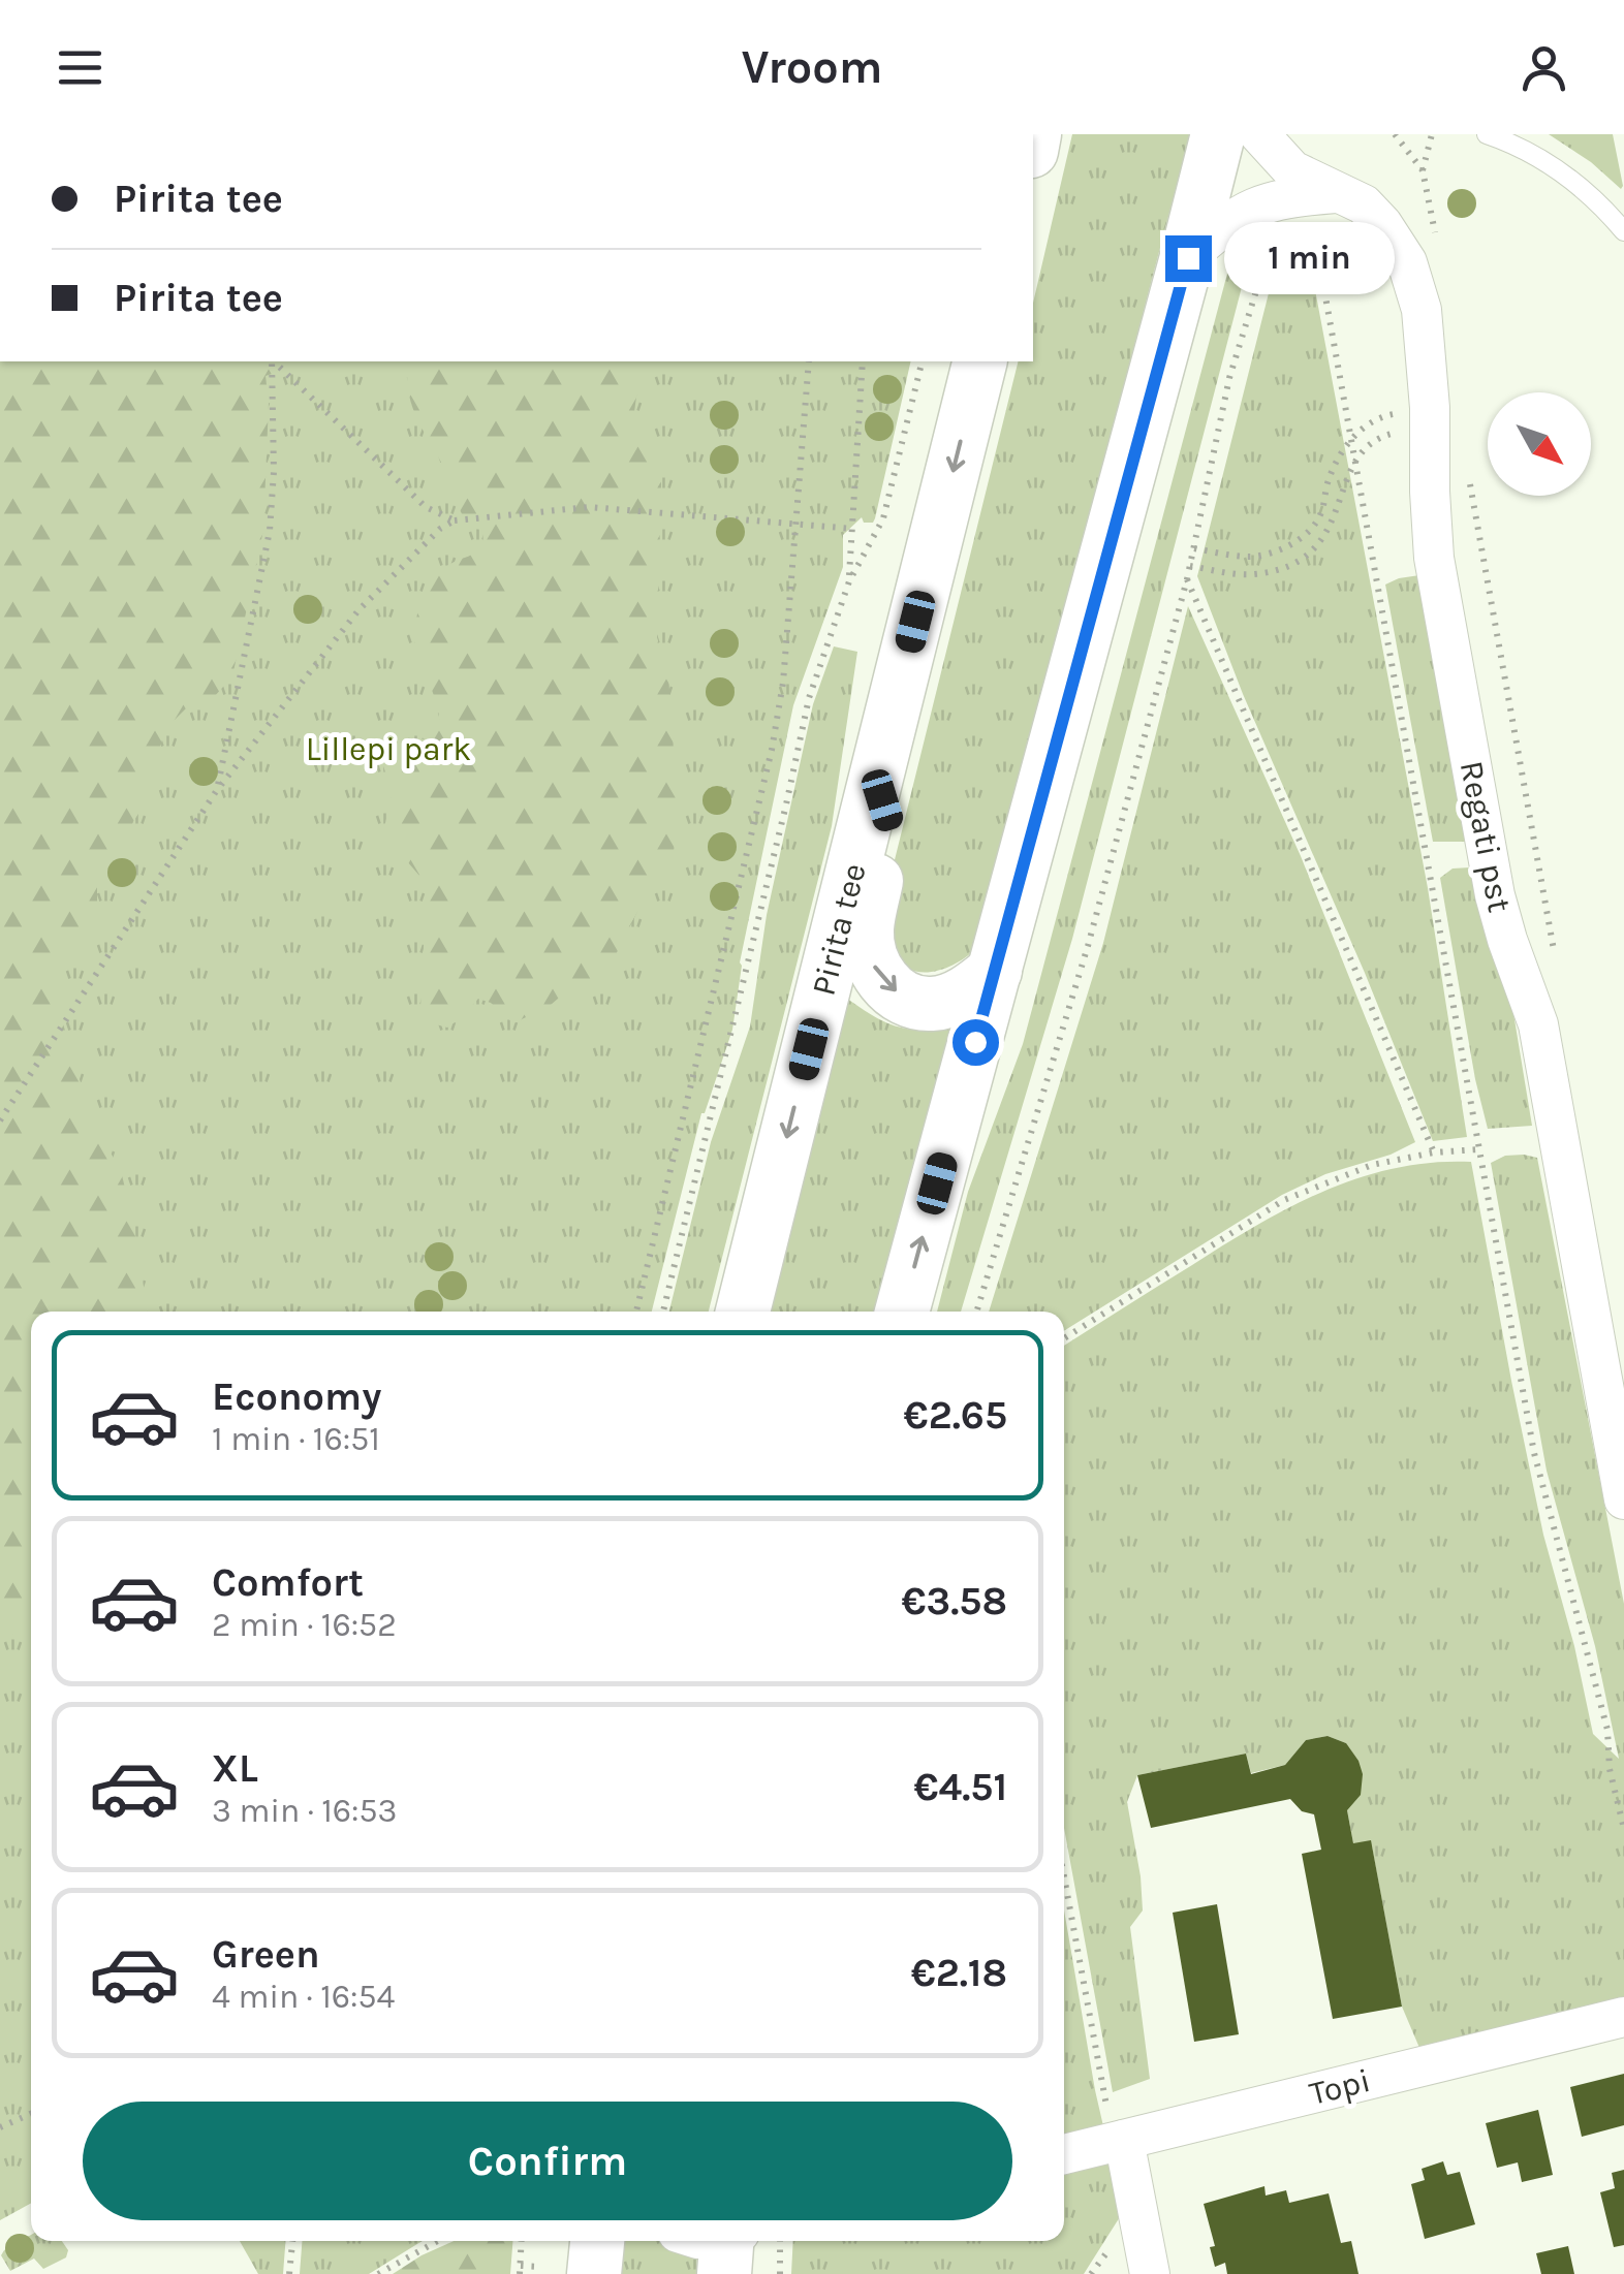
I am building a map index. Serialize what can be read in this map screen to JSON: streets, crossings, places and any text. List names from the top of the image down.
{
  "streets": {
    "main road": ["Pirita tee"],
    "street": ["Regati pst", "Topi"]
  },
  "parks": ["Lillepi park"],
  "north": "bottom right",
  "page": {
    "header": "Vroom",
    "banner": ["Pirita tee", "Pirita tee"],
    "bubble": "1 min",
    "list": [
      {
        "name": "Economy",
        "note": "1 min · 16:51",
        "value": "€2.65"
      },
      {
        "name": "Comfort",
        "note": "2 min · 16:52",
        "value": "€3.58"
      },
      {
        "name": "XL",
        "note": "3 min · 16:53",
        "value": "€4.51"
      },
      {
        "name": "Green",
        "note": "4 min · 16:54",
        "value": "€2.18"
      }
    ],
    "buttons": "Confirm"
  }
}
